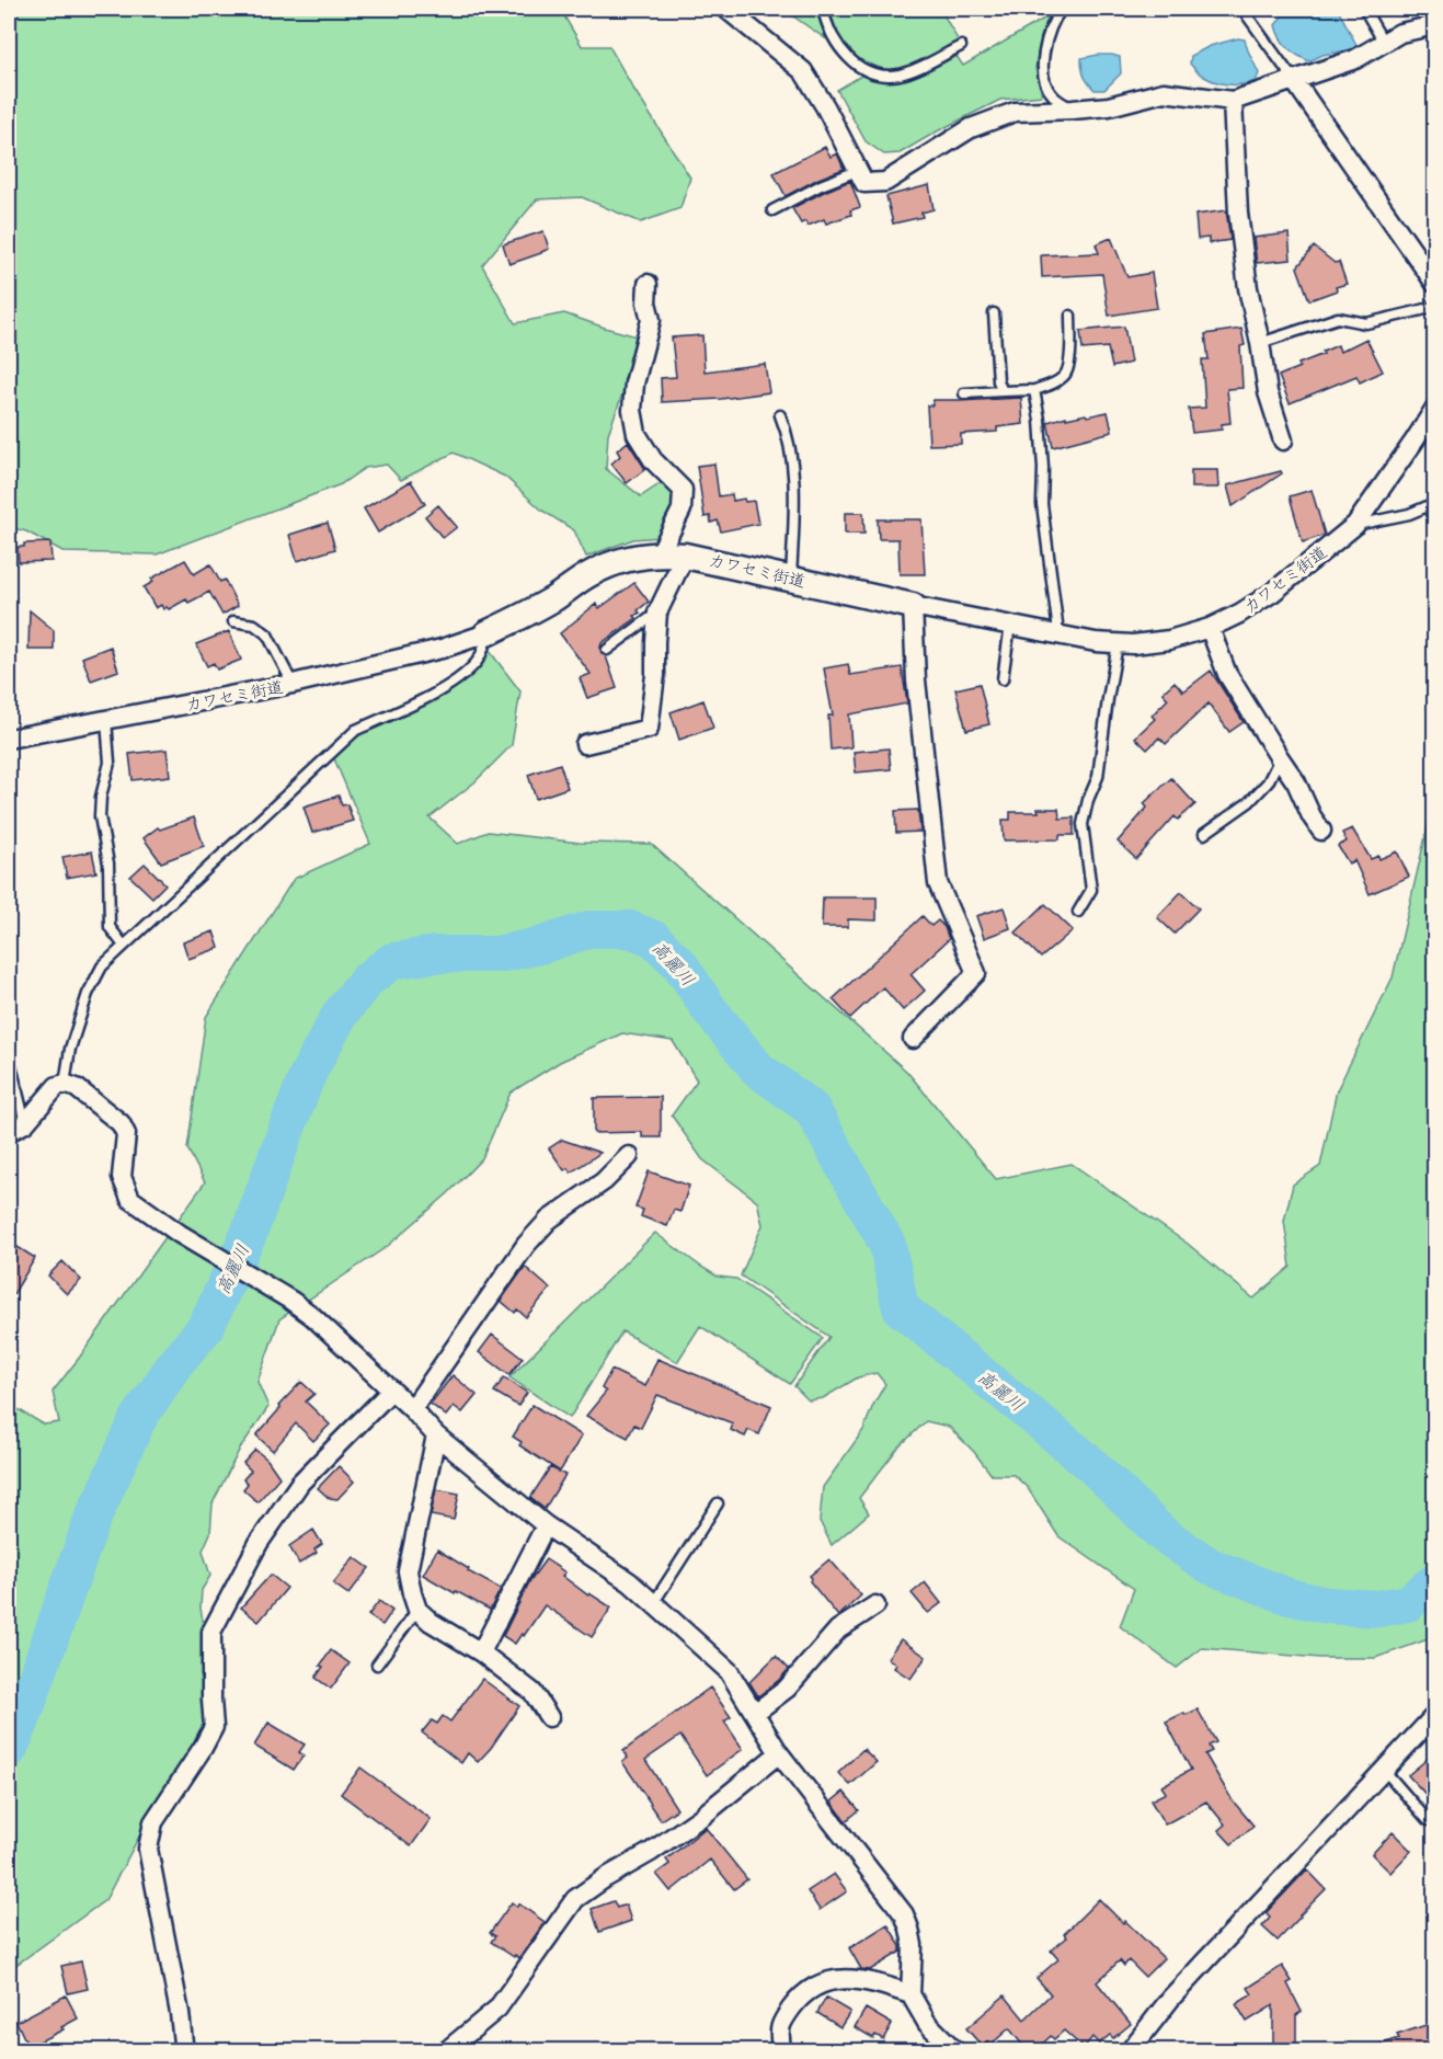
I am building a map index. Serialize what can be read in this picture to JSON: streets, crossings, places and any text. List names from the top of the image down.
{
  "streets": {
    "street": ["カワセミ街道"]
  },
  "water": ["高麗川"]
}
